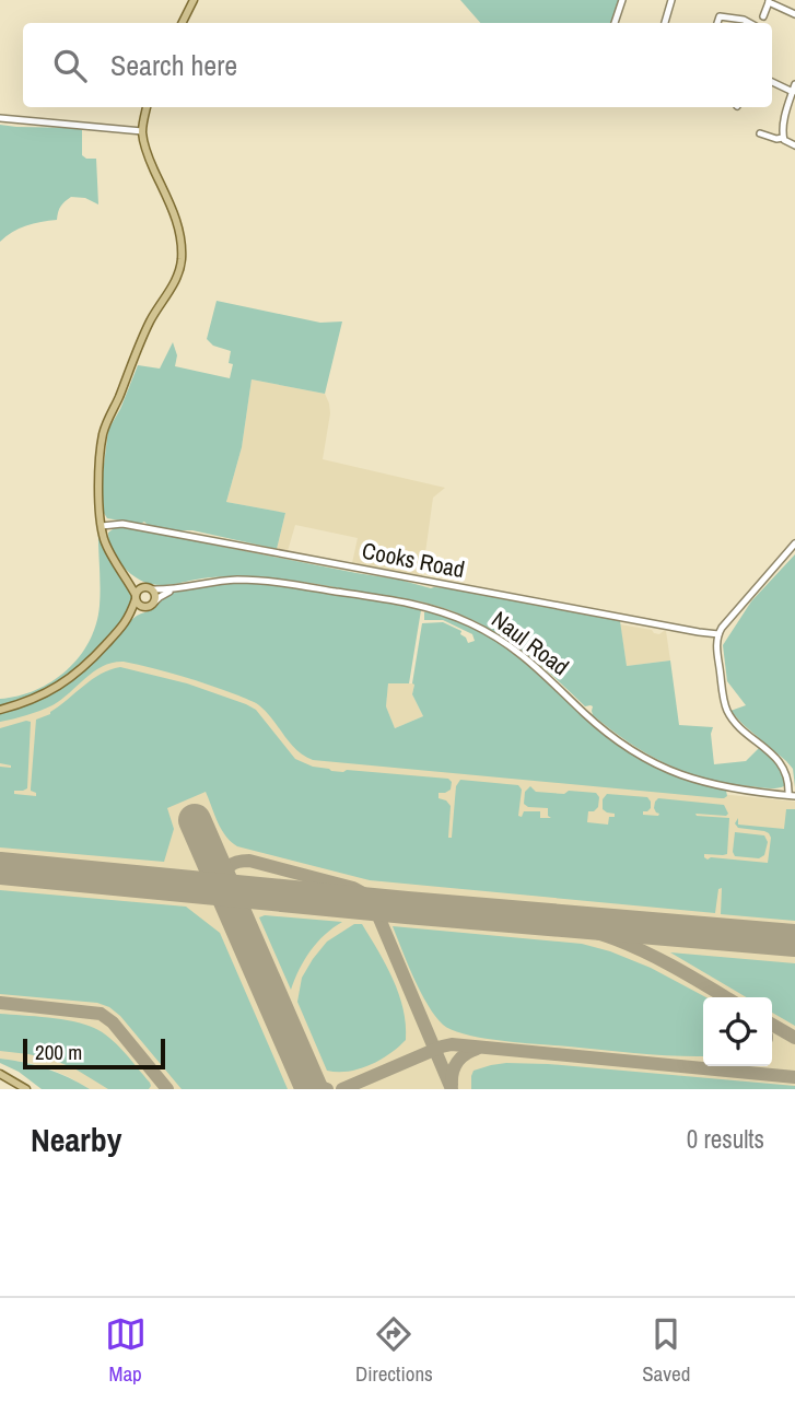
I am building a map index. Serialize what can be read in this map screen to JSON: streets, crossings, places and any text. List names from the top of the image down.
{
  "streets": {
    "main road": ["Naul Road"],
    "street": ["Cooks Road"]
  },
  "scale_bar": "200 m",
  "page": {
    "search": "Search here",
    "scale": "200 m",
    "heading": ["Nearby", "0 results"],
    "nav": ["Map", "Directions", "Saved"]
  }
}
